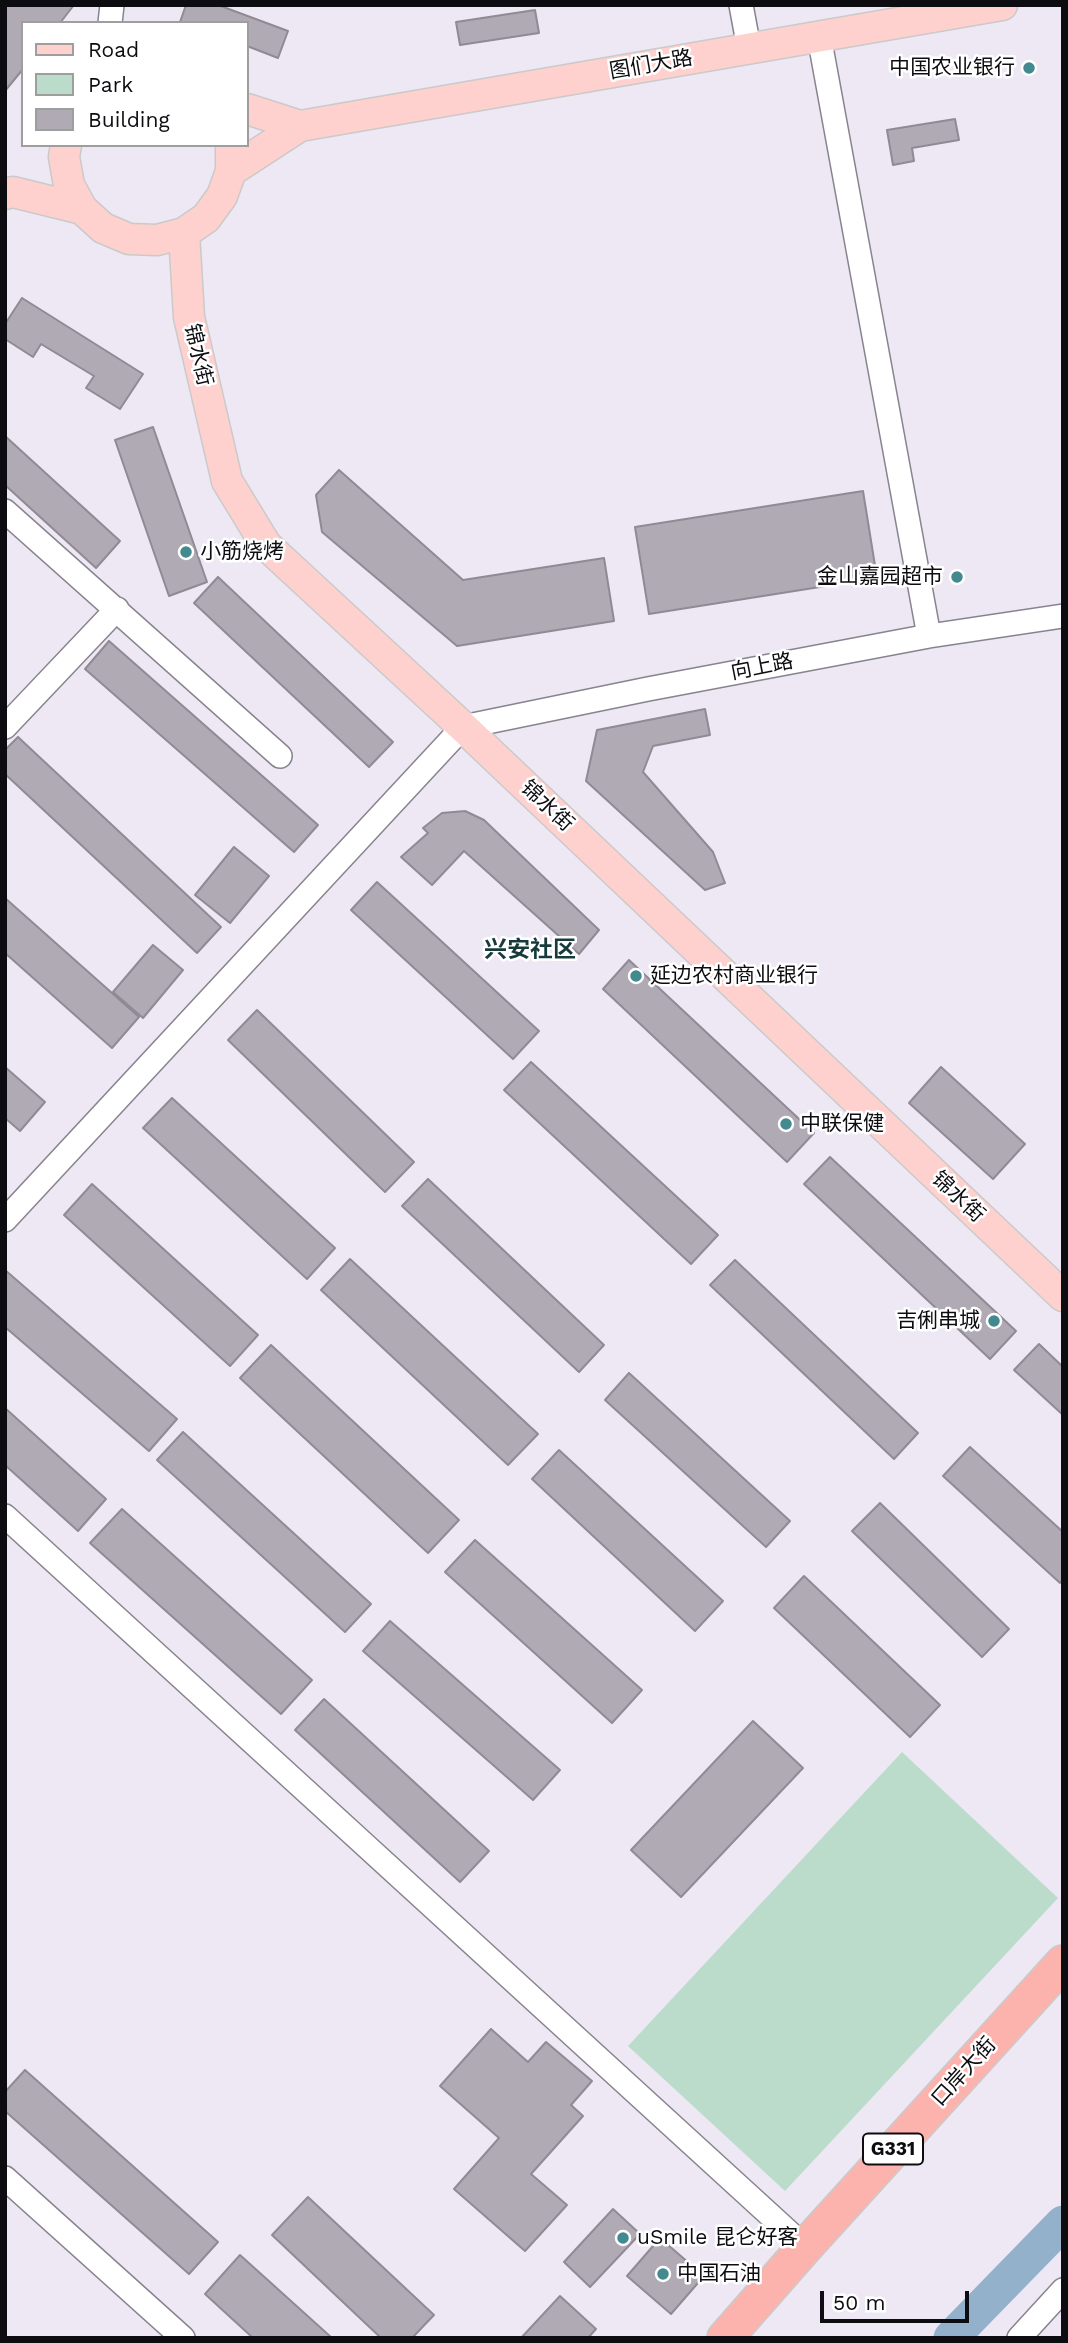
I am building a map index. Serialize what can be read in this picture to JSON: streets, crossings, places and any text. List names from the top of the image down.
{
  "streets": {
    "highway": ["口岸大街", "G331"],
    "main road": ["图们大路", "锦水街"],
    "street": ["向上路"]
  },
  "crossings": [
    ["锦水街", "向上路"]
  ],
  "districts": ["兴安社区"],
  "places": [
    "中国农业银行",
    "小筋烧烤",
    "金山嘉园超市",
    "延边农村商业银行",
    "中联保健",
    "吉俐串城",
    "uSmile 昆仑好客",
    "中国石油"
  ],
  "legend": ["Road", "Park", "Building"],
  "scale_bar": "50 m"
}
